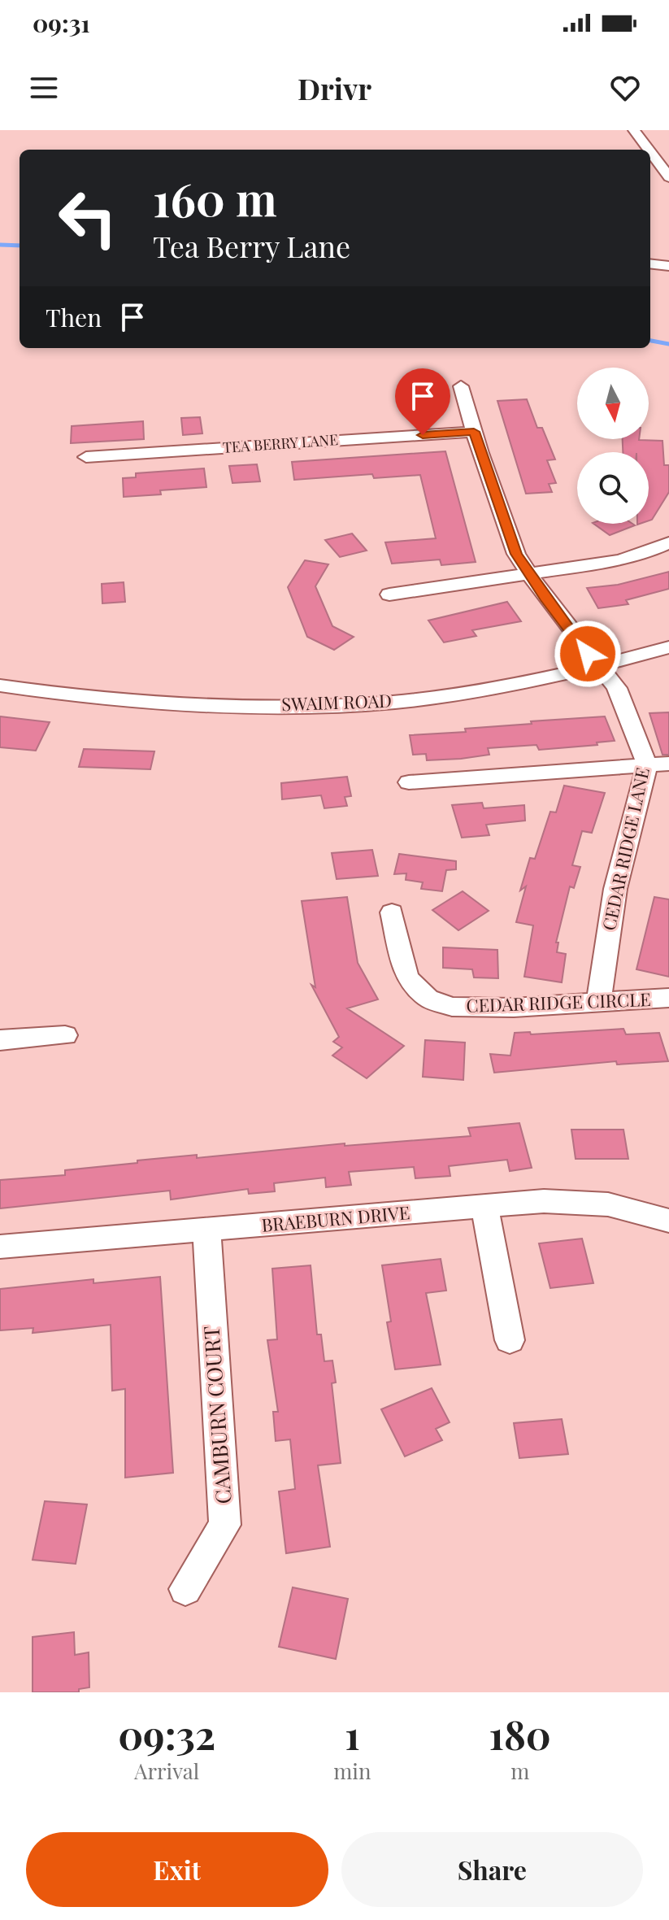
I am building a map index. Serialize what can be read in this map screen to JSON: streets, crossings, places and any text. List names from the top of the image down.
{
  "streets": {
    "street": [
      "TEA BERRY LANE",
      "SWAIM ROAD",
      "CEDAR RIDGE LANE",
      "CEDAR RIDGE CIRCLE",
      "BRAEBURN DRIVE",
      "CAMBURN COURT"
    ]
  },
  "crossings": [
    ["TEA BERRY LANE", "CEDAR RIDGE LANE"],
    ["SWAIM ROAD", "CEDAR RIDGE LANE"],
    ["CEDAR RIDGE LANE", "CEDAR RIDGE CIRCLE"],
    ["BRAEBURN DRIVE", "CAMBURN COURT"]
  ],
  "north": "bottom",
  "page": {
    "status": "09:31",
    "header": "Drivr",
    "turn": ["160 m", "Tea Berry Lane"],
    "then": "Then",
    "eta": [
      "09:32",
      "Arrival",
      "1",
      "min",
      "180",
      "m"
    ],
    "buttons": ["Exit", "Share"]
  }
}
